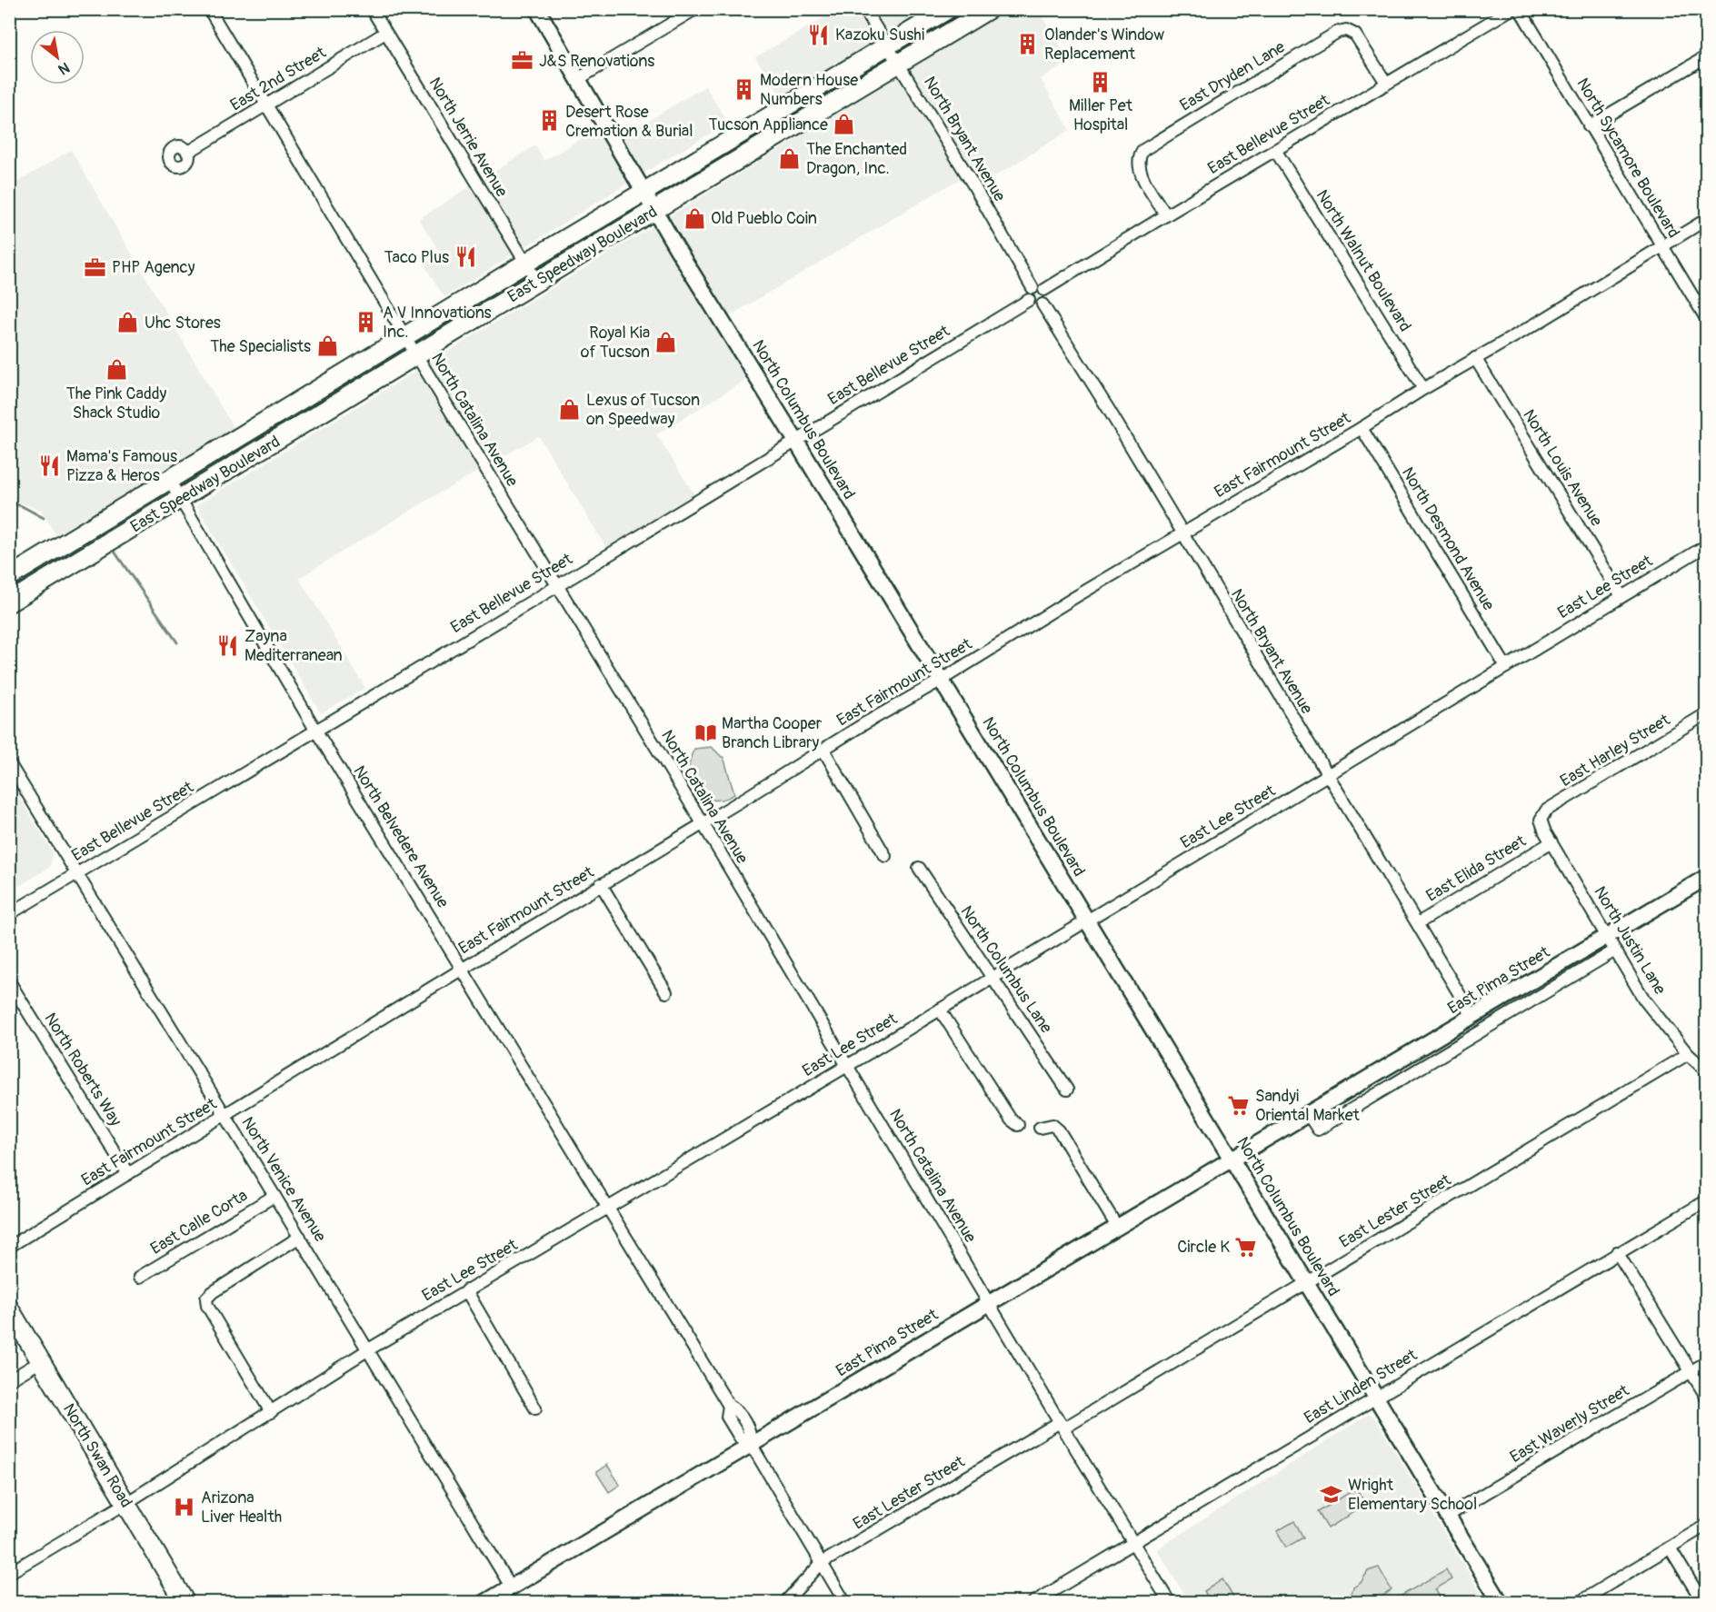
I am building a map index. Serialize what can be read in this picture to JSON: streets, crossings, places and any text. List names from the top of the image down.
{
  "streets": {
    "main road": ["East Speedway Boulevard", "North Swan Road"],
    "street": [
      "East Dryden Lane",
      "East 2nd Street",
      "East Bellevue Street",
      "North Jerrie Avenue",
      "North Bryant Avenue",
      "North Sycamore Boulevard",
      "North Walnut Boulevard",
      "North Catalina Avenue",
      "North Columbus Boulevard",
      "East Fairmount Street",
      "North Louis Avenue",
      "North Desmond Avenue",
      "East Lee Street",
      "East Harley Street",
      "North Belvedere Avenue",
      "East Elida Street",
      "North Justin Lane",
      "North Columbus Lane",
      "East Pima Street",
      "North Roberts Way",
      "North Venice Avenue",
      "East Lester Street",
      "East Calle Corta",
      "East Linden Street",
      "East Waverly Street"
    ]
  },
  "crossings": [
    ["East Dryden Lane", "East Bellevue Street"],
    ["East 2nd Street", "North Jerrie Avenue"],
    ["East 2nd Street", "North Catalina Avenue"],
    ["East Bellevue Street", "North Bryant Avenue"],
    ["East Bellevue Street", "North Sycamore Boulevard"],
    ["East Bellevue Street", "North Walnut Boulevard"],
    ["East Bellevue Street", "North Catalina Avenue"],
    ["East Bellevue Street", "North Columbus Boulevard"],
    ["East Bellevue Street", "North Belvedere Avenue"],
    ["East Bellevue Street", "North Venice Avenue"],
    ["North Jerrie Avenue", "East Speedway Boulevard"],
    ["North Bryant Avenue", "East Speedway Boulevard"],
    ["North Bryant Avenue", "East Fairmount Street"],
    ["North Bryant Avenue", "East Lee Street"],
    ["North Bryant Avenue", "East Elida Street"],
    ["North Bryant Avenue", "East Pima Street"],
    ["North Sycamore Boulevard", "East Fairmount Street"],
    ["East Speedway Boulevard", "North Catalina Avenue"],
    ["East Speedway Boulevard", "North Columbus Boulevard"],
    ["East Speedway Boulevard", "North Belvedere Avenue"],
    ["North Walnut Boulevard", "East Fairmount Street"],
    ["North Catalina Avenue", "East Fairmount Street"],
    ["North Catalina Avenue", "East Lee Street"],
    ["North Catalina Avenue", "East Pima Street"],
    ["North Catalina Avenue", "East Lester Street"],
    ["North Catalina Avenue", "East Linden Street"],
    ["North Columbus Boulevard", "East Fairmount Street"],
    ["North Columbus Boulevard", "East Lee Street"],
    ["North Columbus Boulevard", "East Pima Street"],
    ["North Columbus Boulevard", "East Lester Street"],
    ["North Columbus Boulevard", "East Linden Street"],
    ["North Columbus Boulevard", "East Waverly Street"],
    ["East Fairmount Street", "North Louis Avenue"],
    ["East Fairmount Street", "North Desmond Avenue"],
    ["East Fairmount Street", "North Belvedere Avenue"],
    ["East Fairmount Street", "North Roberts Way"],
    ["East Fairmount Street", "North Venice Avenue"],
    ["North Louis Avenue", "East Lee Street"],
    ["North Desmond Avenue", "East Lee Street"],
    ["East Lee Street", "North Belvedere Avenue"],
    ["East Lee Street", "North Columbus Lane"],
    ["East Lee Street", "North Venice Avenue"],
    ["East Lee Street", "North Swan Road"],
    ["East Harley Street", "North Justin Lane"],
    ["North Belvedere Avenue", "East Pima Street"],
    ["East Elida Street", "North Justin Lane"],
    ["North Justin Lane", "East Pima Street"],
    ["North Justin Lane", "East Lester Street"],
    ["East Pima Street", "North Venice Avenue"],
    ["North Venice Avenue", "East Calle Corta"]
  ],
  "places": {
    "restaurant": [
      "Kazoku Sushi",
      "Taco Plus",
      "Mama's Famous Pizza & Heros",
      "Zayna Mediterranean"
    ],
    "building": [
      "Olander's Window Replacement",
      "Miller Pet Hospital",
      "Modern House Numbers",
      "Desert Rose Cremation & Burial",
      "A V Innovations Inc."
    ],
    "office": ["J&S Renovations", "PHP Agency"],
    "shop": [
      "Tucson Appliance",
      "The Enchanted Dragon, Inc.",
      "Old Pueblo Coin",
      "Uhc Stores",
      "Royal Kia of Tucson",
      "The Specialists",
      "The Pink Caddy Shack Studio",
      "Lexus of Tucson on Speedway"
    ],
    "library": ["Martha Cooper Branch Library"],
    "supermarket": ["Sandyi Oriental Market", "Circle K"],
    "school or university": ["Wright Elementary School"],
    "hospital": ["Arizona Liver Health"]
  },
  "north": "bottom right"
}
